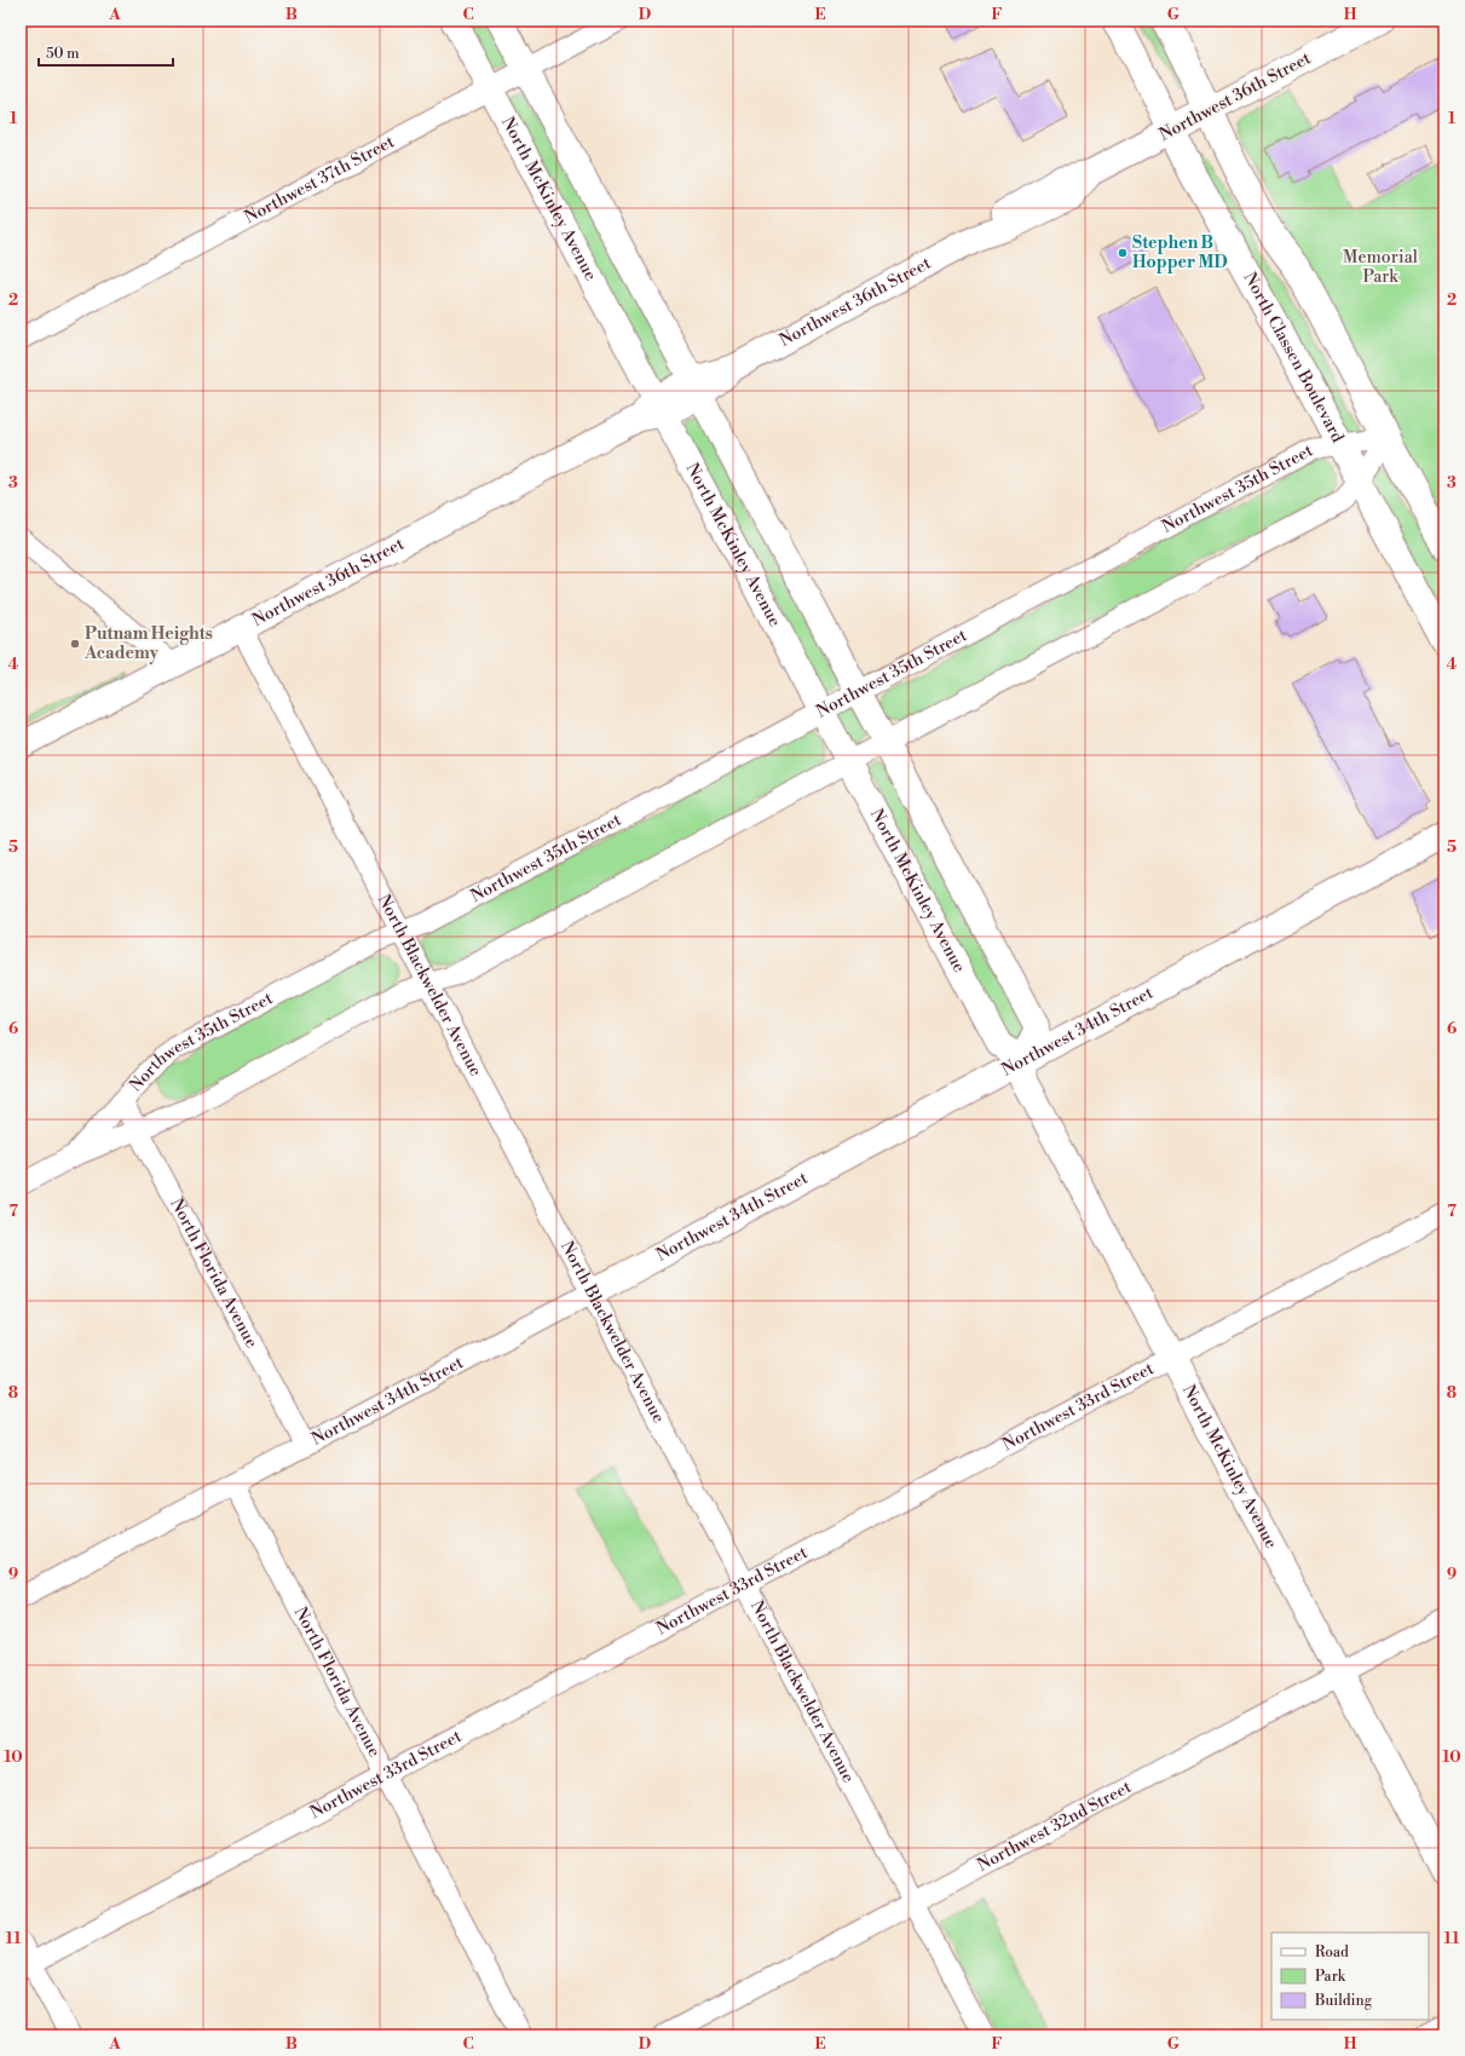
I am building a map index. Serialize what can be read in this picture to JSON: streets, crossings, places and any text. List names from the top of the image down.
{
  "streets": {
    "main road": ["Northwest 36th Street", "North Classen Boulevard"],
    "street": [
      "Northwest 37th Street",
      "North McKinley Avenue",
      "Northwest 35th Street",
      "North Blackwelder Avenue",
      "Northwest 34th Street",
      "North Florida Avenue",
      "Northwest 33rd Street",
      "Northwest 32nd Street"
    ]
  },
  "crossings": [
    ["Northwest 36th Street", "North McKinley Avenue"],
    ["Northwest 36th Street", "North Classen Boulevard"],
    ["Northwest 36th Street", "North Blackwelder Avenue"],
    ["Northwest 37th Street", "North McKinley Avenue"],
    ["North McKinley Avenue", "Northwest 35th Street"],
    ["North McKinley Avenue", "Northwest 34th Street"],
    ["North McKinley Avenue", "Northwest 33rd Street"],
    ["North McKinley Avenue", "Northwest 32nd Street"],
    ["North Classen Boulevard", "Northwest 35th Street"],
    ["Northwest 35th Street", "North Blackwelder Avenue"],
    ["Northwest 35th Street", "North Florida Avenue"],
    ["North Blackwelder Avenue", "Northwest 34th Street"],
    ["North Blackwelder Avenue", "Northwest 33rd Street"],
    ["North Blackwelder Avenue", "Northwest 32nd Street"],
    ["Northwest 34th Street", "North Florida Avenue"],
    ["North Florida Avenue", "Northwest 33rd Street"]
  ],
  "parks": ["Memorial Park"],
  "places": ["Stephen B Hopper MD", "Putnam Heights Academy"],
  "legend": ["Road", "Park", "Building"],
  "scale_bar": "50 m",
  "grid": {
    "columns": [
      "A",
      "B",
      "C",
      "D",
      "E",
      "F",
      "G",
      "H"
    ],
    "rows": [
      "1",
      "2",
      "3",
      "4",
      "5",
      "6",
      "7",
      "8",
      "9",
      "10",
      "11"
    ]
  }
}
